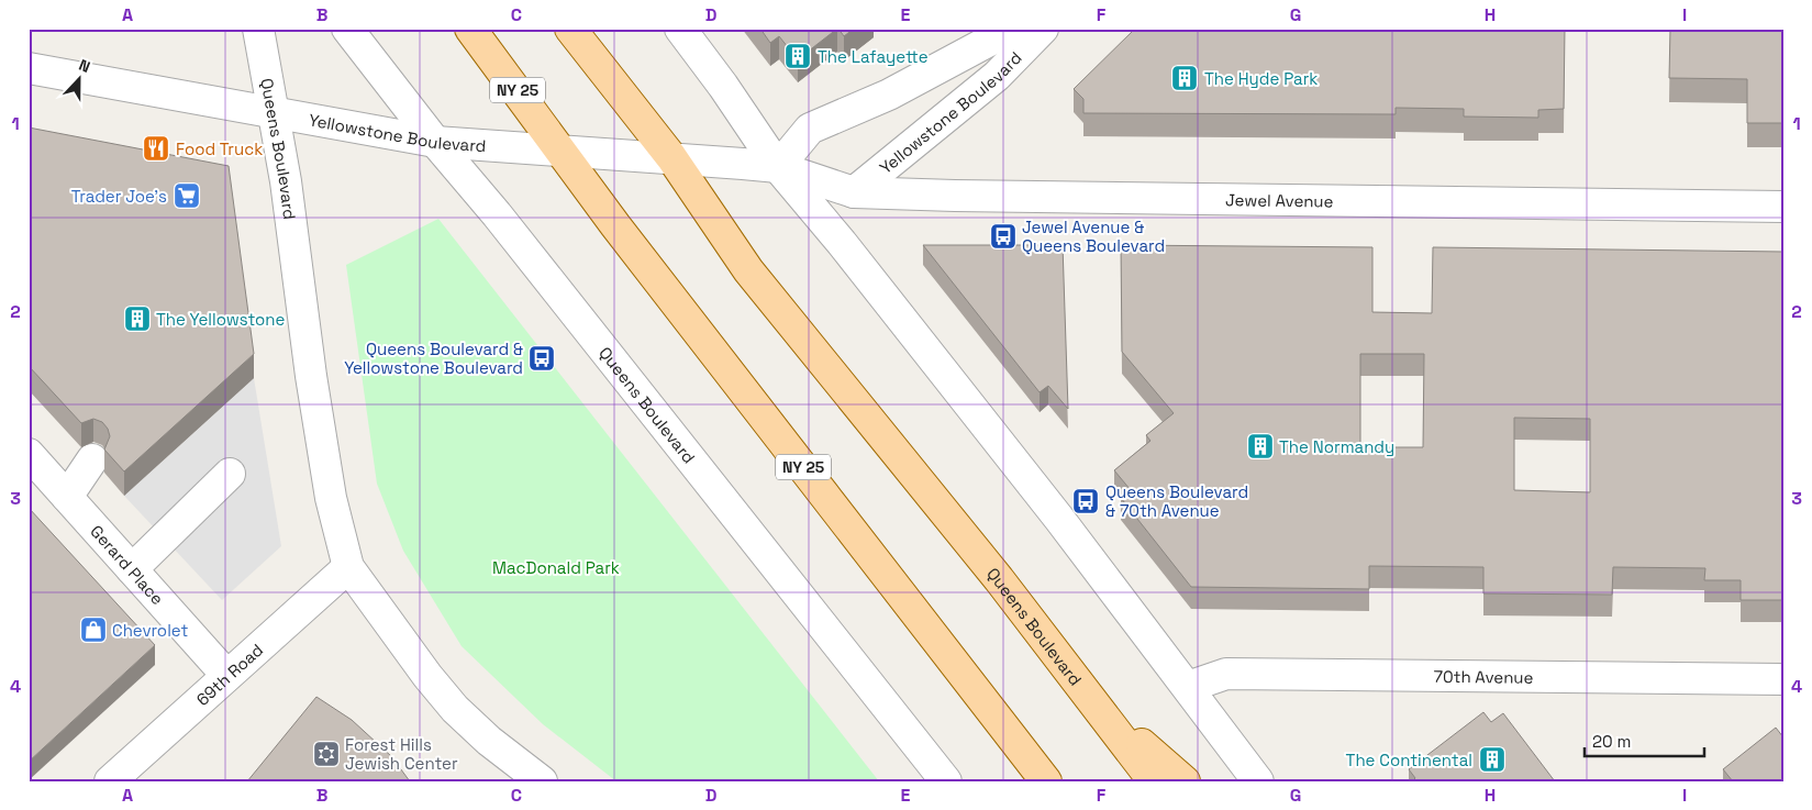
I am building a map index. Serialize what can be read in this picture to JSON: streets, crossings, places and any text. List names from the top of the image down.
{
  "streets": {
    "main road": ["NY 25", "Queens Boulevard"],
    "street": [
      "Yellowstone Boulevard",
      "Jewel Avenue",
      "Gerard Place",
      "69th Road",
      "70th Avenue"
    ]
  },
  "crossings": [
    ["NY 25", "Yellowstone Boulevard"],
    ["Yellowstone Boulevard", "Queens Boulevard"],
    ["Yellowstone Boulevard", "Jewel Avenue"],
    ["Queens Boulevard", "69th Road"],
    ["Gerard Place", "69th Road"]
  ],
  "parks": ["MacDonald Park"],
  "places": {
    "building": [
      "The Lafayette",
      "The Hyde Park",
      "The Yellowstone",
      "The Normandy",
      "The Continental"
    ],
    "restaurant": ["Food Truck"],
    "supermarket": ["Trader Joe's"],
    "bus stop": ["Jewel Avenue & Queens Boulevard", "Queens Boulevard & Yellowstone Boulevard", "Queens Boulevard & 70th Avenue"],
    "shop": ["Chevrolet"],
    "synagogue": ["Forest Hills Jewish Center"]
  },
  "scale_bar": "20 m",
  "north": "top",
  "grid": {
    "columns": [
      "A",
      "B",
      "C",
      "D",
      "E",
      "F",
      "G",
      "H",
      "I"
    ],
    "rows": [
      "1",
      "2",
      "3",
      "4"
    ]
  }
}
